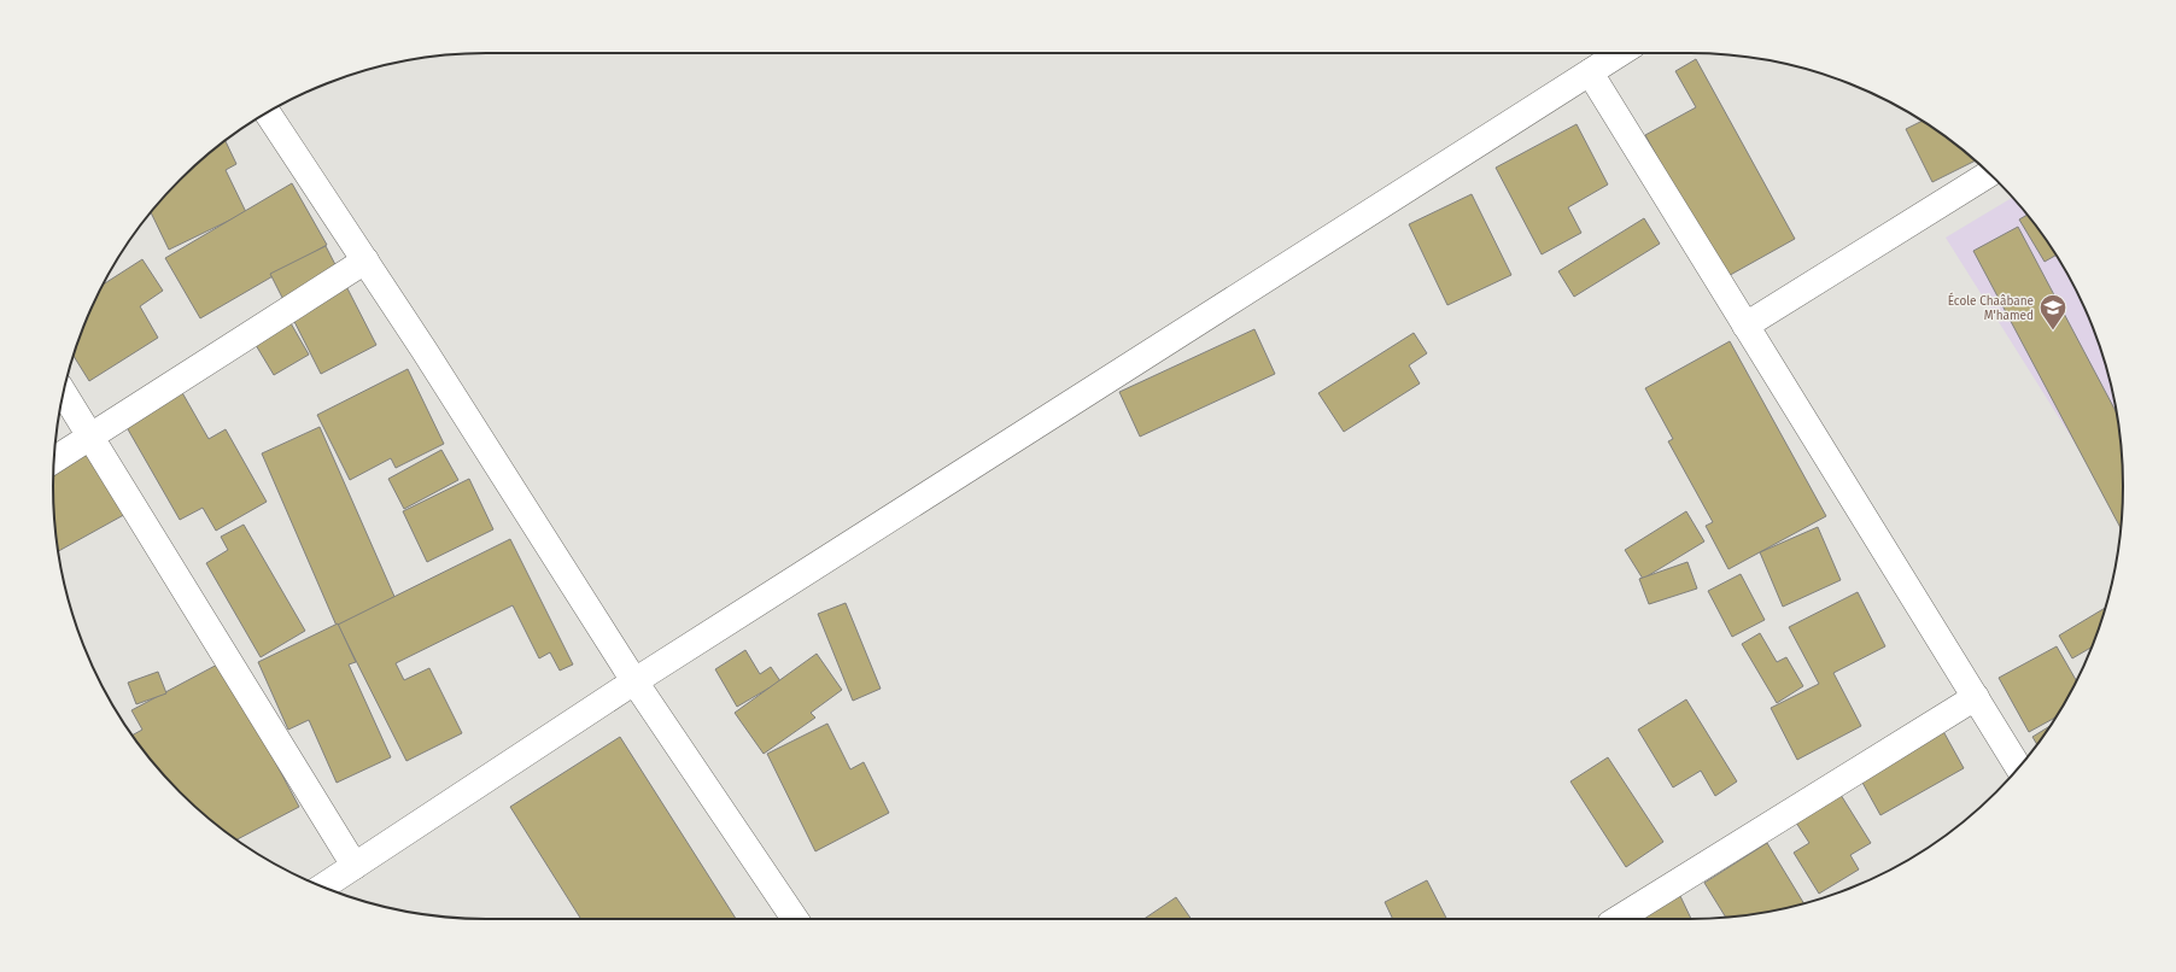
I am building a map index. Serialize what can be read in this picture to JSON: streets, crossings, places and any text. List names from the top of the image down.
{
  "places": {
    "school or university": ["École Chaâbane M'hamed"]
  }
}
